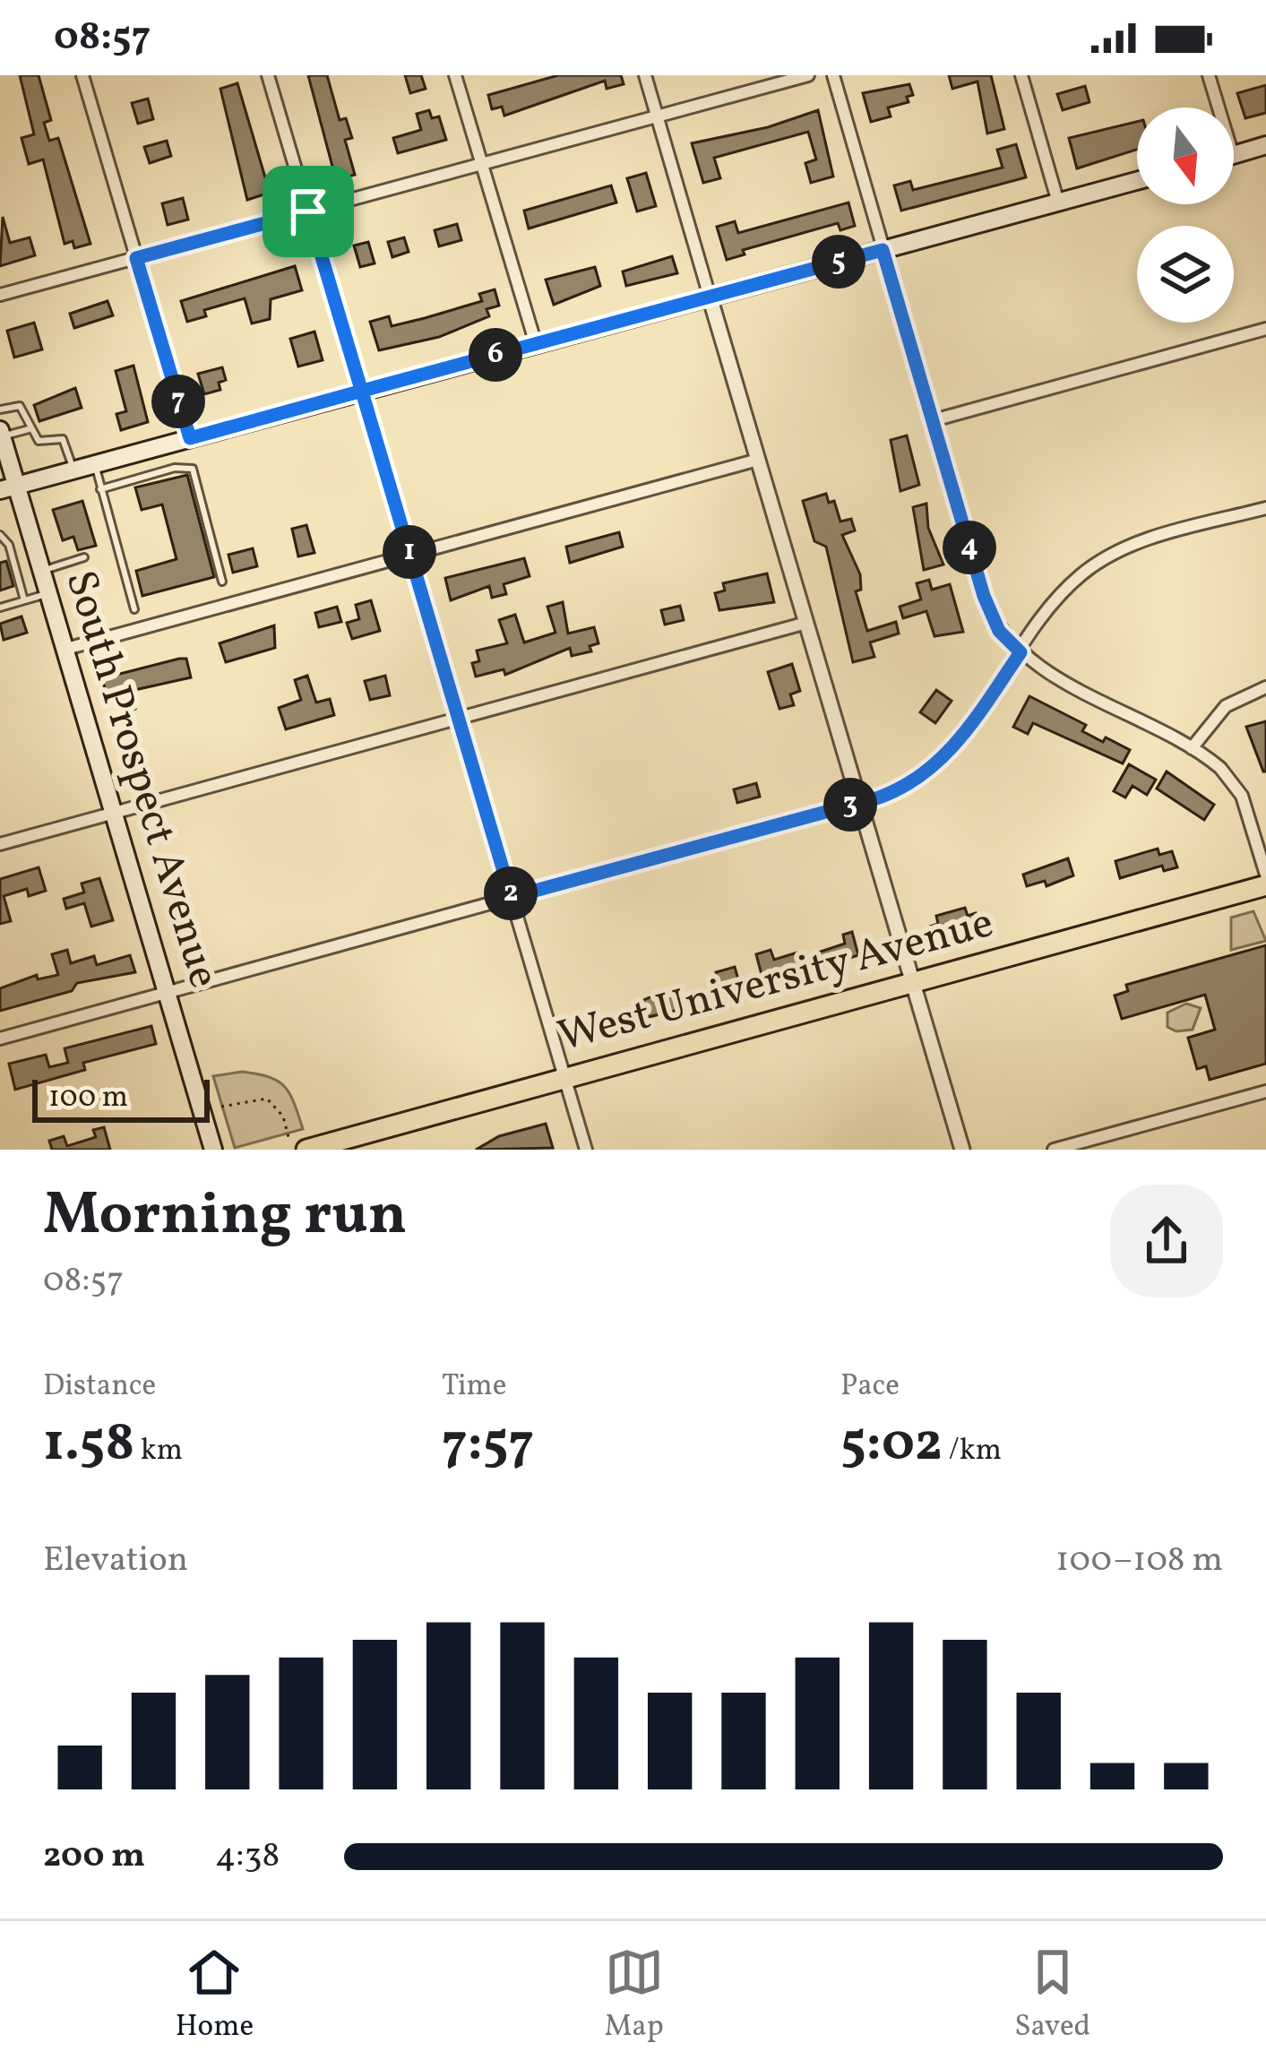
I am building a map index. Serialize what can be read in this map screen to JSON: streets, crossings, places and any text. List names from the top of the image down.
{
  "streets": {
    "main road": ["South Prospect Avenue", "West University Avenue"]
  },
  "scale_bar": "100 m",
  "north": "bottom",
  "page": {
    "status": "08:57",
    "pins": [
      "5",
      "6",
      "7",
      "4",
      "1",
      "3",
      "2"
    ],
    "scale": "100 m",
    "heading": ["Morning run", "08:57"],
    "stats": [
      ["Distance", "1.58 km"],
      ["Time", "7:57"],
      ["Pace", "5:02 /km"]
    ],
    "chart": ["Elevation", "100–108 m"],
    "list": [
      {
        "name": "200 m",
        "note": "4:38"
      }
    ],
    "tabs": ["Home", "Map", "Saved"]
  }
}
